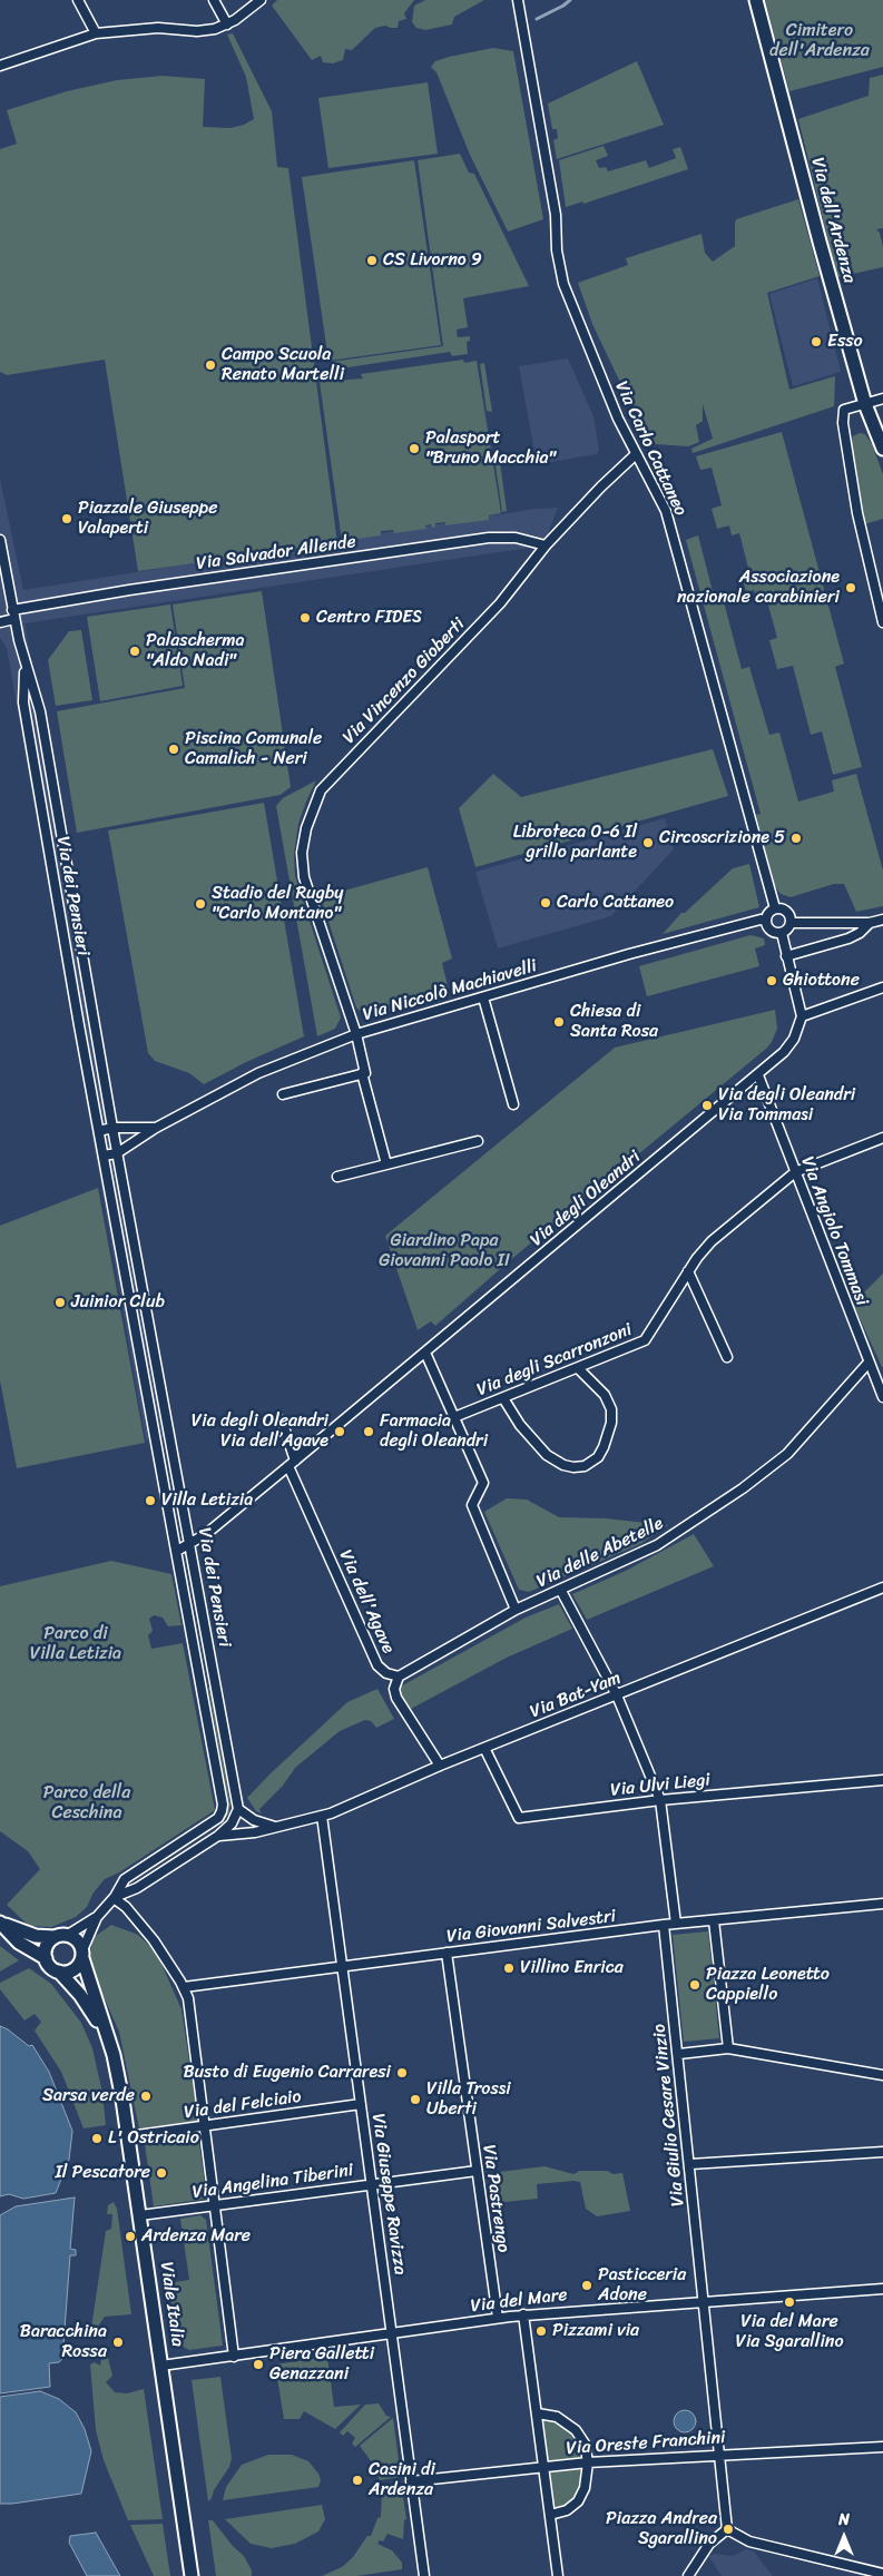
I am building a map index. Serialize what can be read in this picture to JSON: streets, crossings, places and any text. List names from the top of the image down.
{
  "streets": {
    "main road": ["Via dell'Ardenza", "Viale Italia"],
    "street": [
      "Via Carlo Cattaneo",
      "Via Salvador Allende",
      "Via Vincenzo Gioberti",
      "Via dei Pensieri",
      "Via Niccolò Machiavelli",
      "Via degli Oleandri",
      "Via Angiolo Tommasi",
      "Via degli Scarronzoni",
      "Via delle Abetelle",
      "Via dell'Agave",
      "Via Bat-Yam",
      "Via Ulvi Liegi",
      "Via Giovanni Salvestri",
      "Via del Felciaio",
      "Via Giulio Cesare Vinzio",
      "Via Angelina Tiberini",
      "Via Giuseppe Ravizza",
      "Via Pastrengo",
      "Via del Mare",
      "Via Oreste Franchini"
    ]
  },
  "crossings": [
    ["Via Carlo Cattaneo", "Via Vincenzo Gioberti"],
    ["Via Carlo Cattaneo", "Via Niccolò Machiavelli"],
    ["Via Salvador Allende", "Via Vincenzo Gioberti"],
    ["Via Salvador Allende", "Via dei Pensieri"],
    ["Via Vincenzo Gioberti", "Via Niccolò Machiavelli"],
    ["Via dei Pensieri", "Via Niccolò Machiavelli"],
    ["Via dei Pensieri", "Via degli Oleandri"],
    ["Via dei Pensieri", "Via Bat-Yam"],
    ["Via dei Pensieri", "Viale Italia"],
    ["Via degli Oleandri", "Via Angiolo Tommasi"],
    ["Via degli Oleandri", "Via dell'Agave"],
    ["Via Angiolo Tommasi", "Via degli Scarronzoni"],
    ["Via Angiolo Tommasi", "Via delle Abetelle"],
    ["Via delle Abetelle", "Via dell'Agave"],
    ["Via dell'Agave", "Via Bat-Yam"],
    ["Via Bat-Yam", "Via Ulvi Liegi"],
    ["Via Bat-Yam", "Via Giuseppe Ravizza"],
    ["Via Giovanni Salvestri", "Via Giulio Cesare Vinzio"],
    ["Via Giovanni Salvestri", "Via Giuseppe Ravizza"],
    ["Via Giovanni Salvestri", "Via Pastrengo"],
    ["Via del Felciaio", "Via Giuseppe Ravizza"],
    ["Via del Felciaio", "Viale Italia"],
    ["Via Giulio Cesare Vinzio", "Via del Mare"],
    ["Via Giulio Cesare Vinzio", "Via Oreste Franchini"],
    ["Via Angelina Tiberini", "Via Giuseppe Ravizza"],
    ["Via Angelina Tiberini", "Via Pastrengo"],
    ["Via Angelina Tiberini", "Viale Italia"],
    ["Via Giuseppe Ravizza", "Via del Mare"],
    ["Via Giuseppe Ravizza", "Via Oreste Franchini"],
    ["Via Pastrengo", "Via del Mare"],
    ["Via del Mare", "Viale Italia"]
  ],
  "parks": [
    "Cimitero dell'Ardenza",
    "Giardino Papa Giovanni Paolo II",
    "Parco di Villa Letizia",
    "Parco della Ceschina"
  ],
  "places": [
    "CS Livorno 9",
    "Esso",
    "Campo Scuola Renato Martelli",
    "Palasport \"Bruno Macchia\"",
    "Piazzale Giuseppe Valaperti",
    "Associazione nazionale carabinieri",
    "Centro FIDES",
    "Palascherma \"Aldo Nadi\"",
    "Piscina Comunale Camalich - Neri",
    "Circoscrizione 5",
    "Libroteca 0-6 Il grillo parlante",
    "Carlo Cattaneo",
    "Stadio del Rugby \"Carlo Montano\"",
    "Ghiottone",
    "Chiesa di Santa Rosa",
    "Via degli Oleandri Via Tommasi",
    "Juinior Club",
    "Via degli Oleandri Via dell’Agave",
    "Farmacia degli Oleandri",
    "Villa Letizia",
    "Villino Enrica",
    "Piazza Leonetto Cappiello",
    "Busto di Eugenio Carraresi",
    "Sarsa verde",
    "Villa Trossi Uberti",
    "L' Ostricaio",
    "Il Pescatore",
    "Ardenza Mare",
    "Pasticceria Adone",
    "Via del Mare Via Sgarallino",
    "Pizzami via",
    "Baracchina Rossa",
    "Piera Galletti Genazzani",
    "Casini di Ardenza",
    "Piazza Andrea Sgarallino"
  ],
  "north": "top"
}
